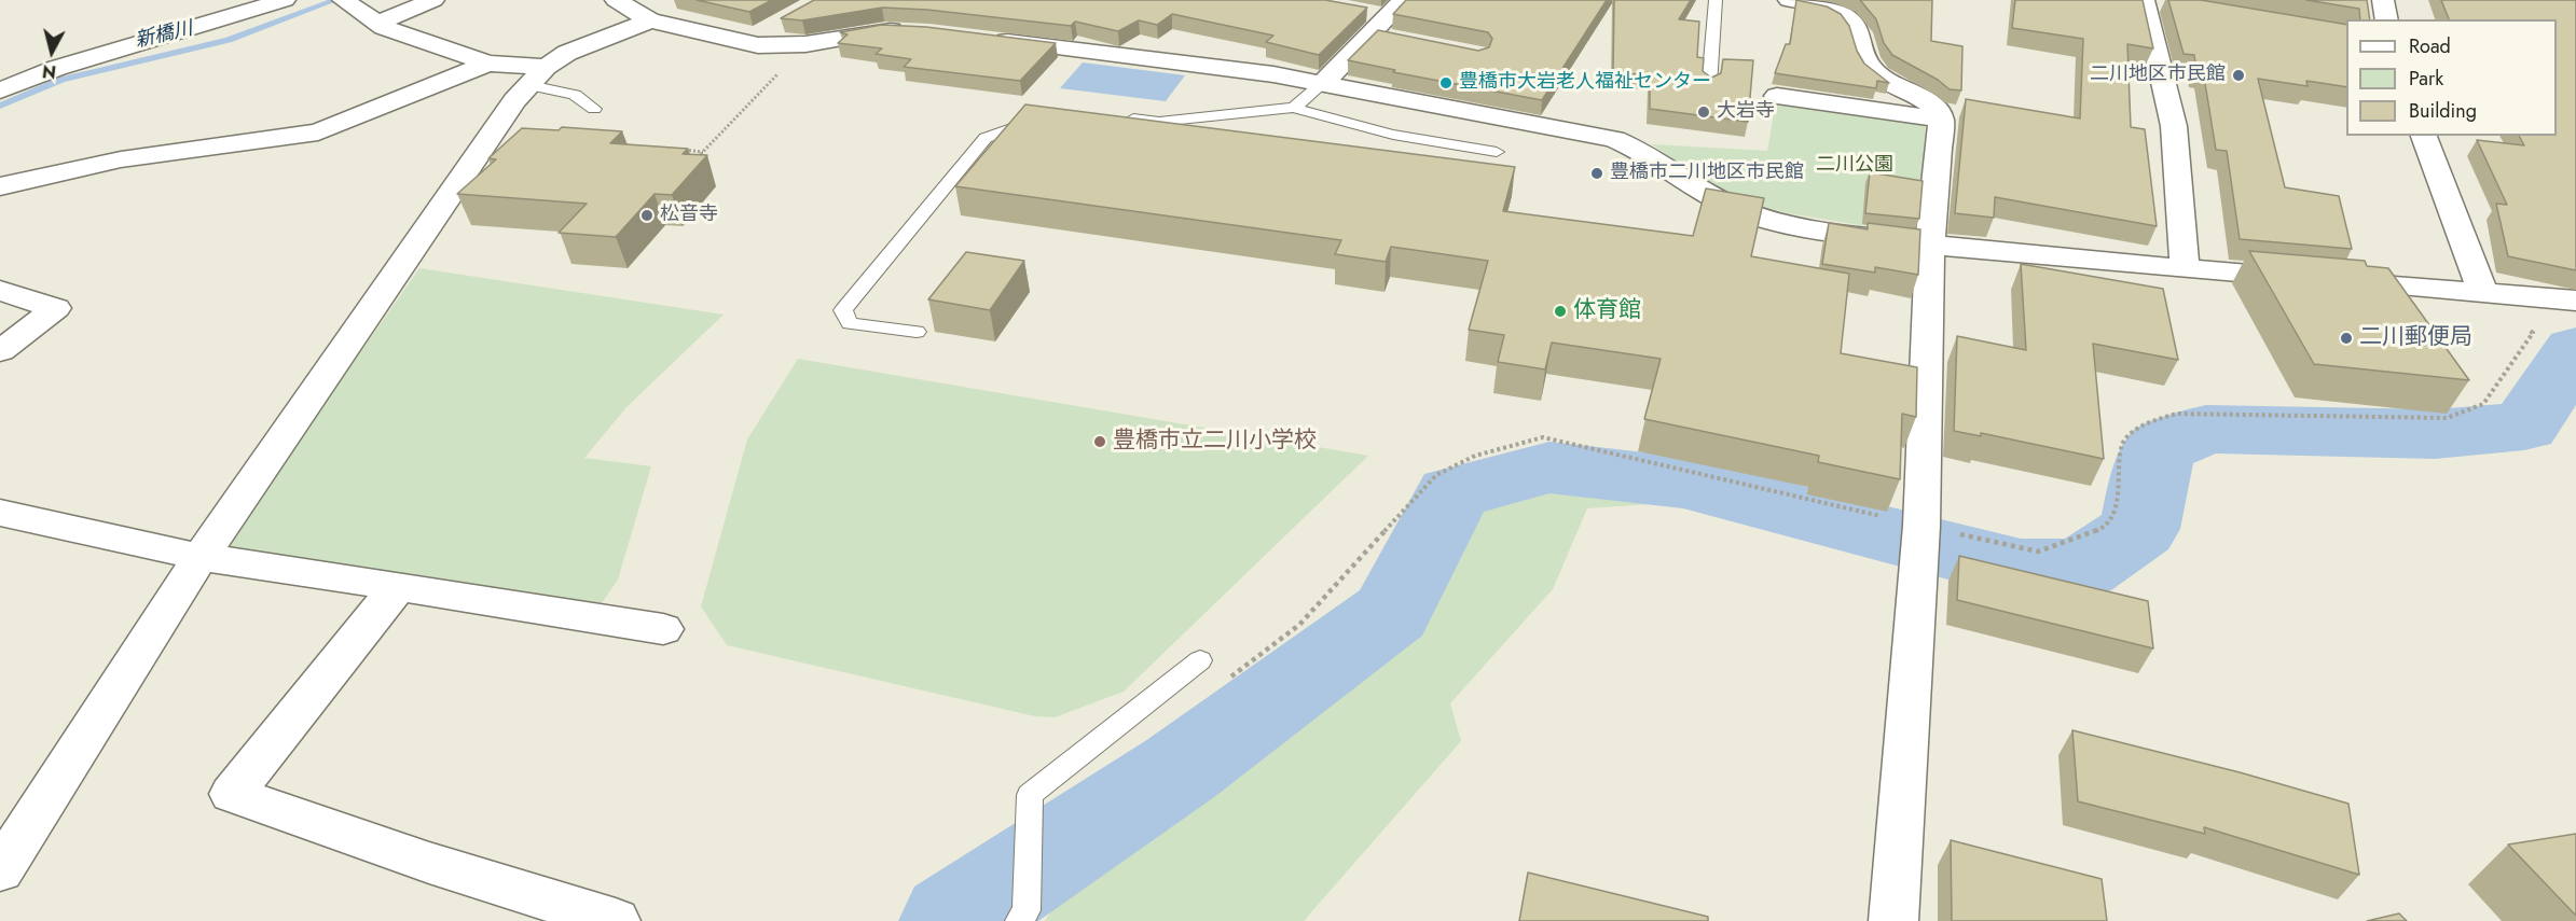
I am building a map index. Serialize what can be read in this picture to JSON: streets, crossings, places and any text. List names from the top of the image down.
{
  "water": ["新橋川"],
  "parks": ["二川公園"],
  "places": [
    "二川地区市民館",
    "豊橋市大岩老人福祉センター",
    "大岩寺",
    "豊橋市二川地区市民館",
    "松音寺",
    "体育館",
    "二川郵便局",
    "豊橋市立二川小学校"
  ],
  "legend": ["Road", "Park", "Building"],
  "north": "bottom"
}
